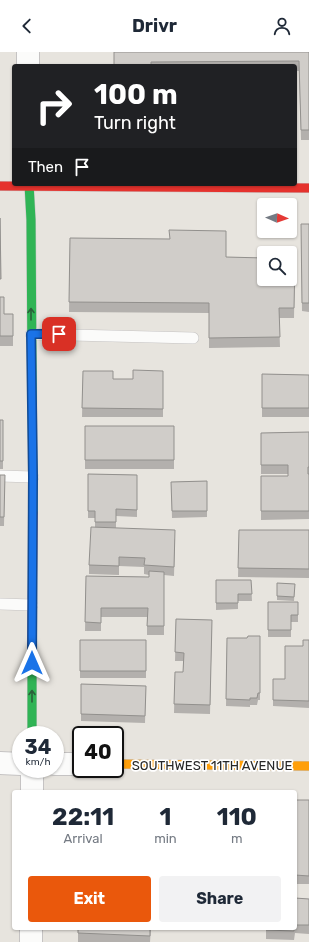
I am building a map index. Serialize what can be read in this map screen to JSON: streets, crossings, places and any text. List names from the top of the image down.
{
  "streets": {
    "street": ["SOUTHWEST 11TH AVENUE"]
  },
  "north": "right",
  "page": {
    "header": "Drivr",
    "turn": ["100 m", "Turn right"],
    "then": "Then",
    "speed": "34 km/h",
    "limit": "40",
    "eta": [
      "22:11",
      "Arrival",
      "1",
      "min",
      "110",
      "m"
    ],
    "buttons": ["Exit", "Share"]
  }
}
